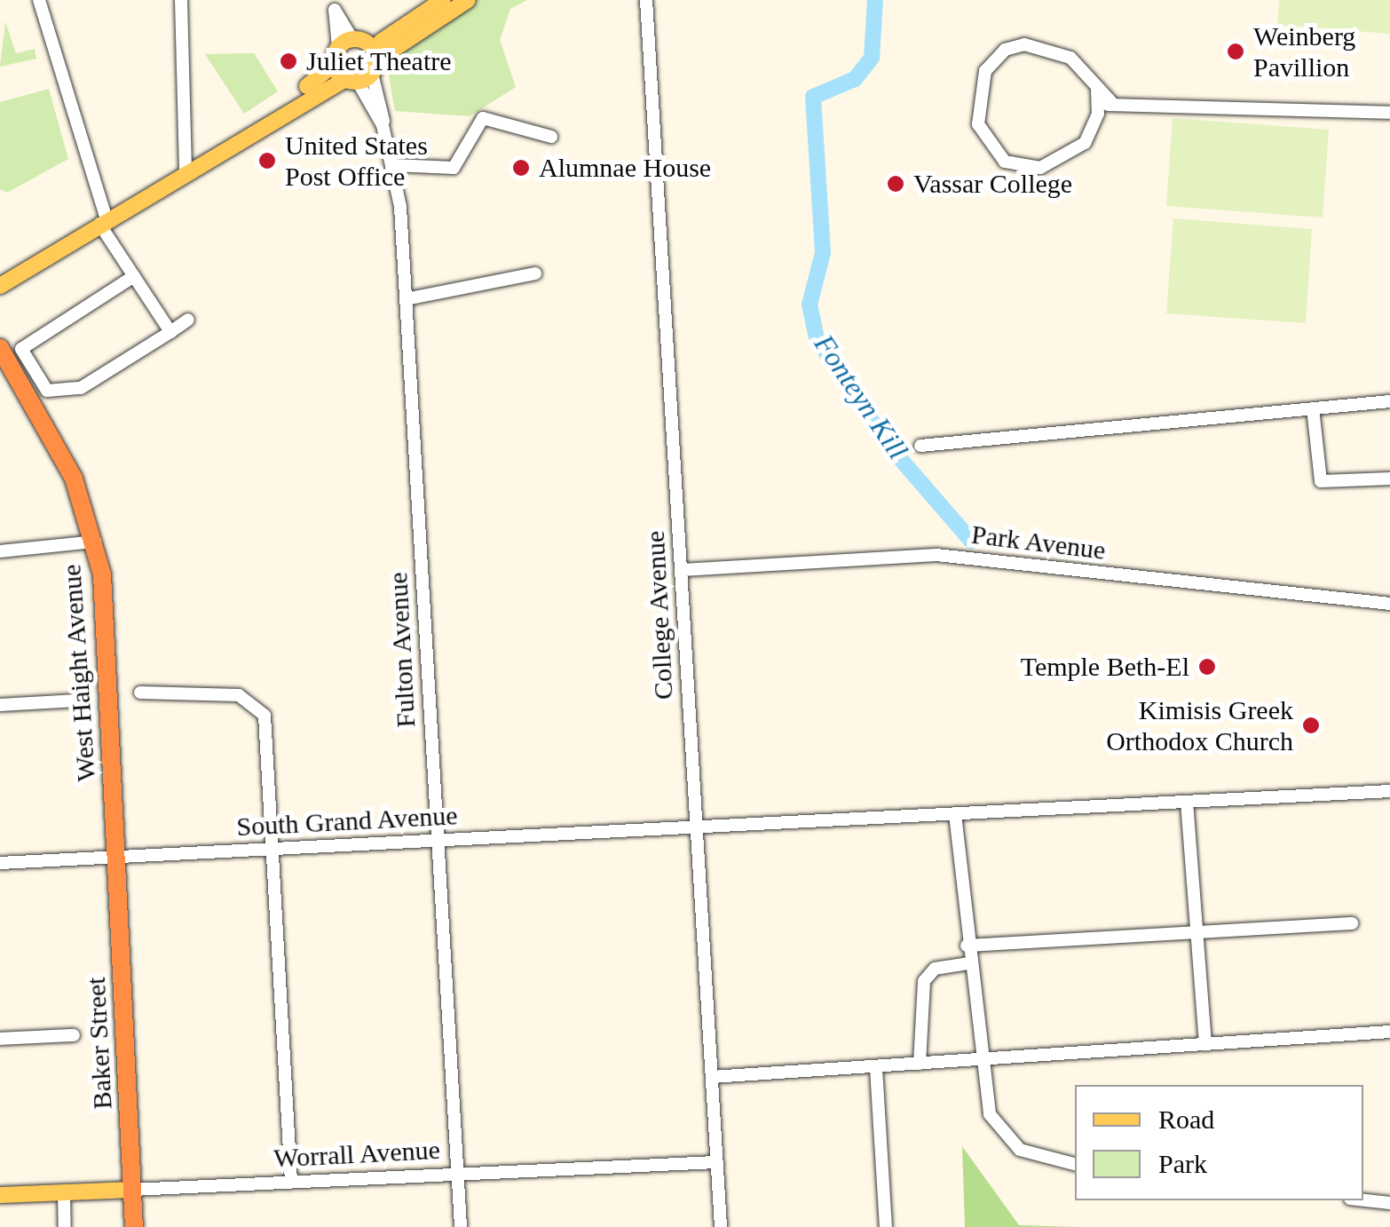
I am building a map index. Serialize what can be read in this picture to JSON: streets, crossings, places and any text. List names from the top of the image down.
{
  "streets": {
    "highway": ["West Haight Avenue", "Baker Street"],
    "main road": ["Worrall Avenue"],
    "street": [
      "Park Avenue",
      "College Avenue",
      "Fulton Avenue",
      "South Grand Avenue"
    ]
  },
  "crossings": [
    ["Park Avenue", "College Avenue"],
    ["College Avenue", "South Grand Avenue"],
    ["College Avenue", "Worrall Avenue"],
    ["Fulton Avenue", "South Grand Avenue"],
    ["Fulton Avenue", "Worrall Avenue"],
    ["West Haight Avenue", "South Grand Avenue"],
    ["West Haight Avenue", "Baker Street"],
    ["South Grand Avenue", "Baker Street"],
    ["Baker Street", "Worrall Avenue"]
  ],
  "water": ["Fonteyn Kill"],
  "places": [
    "Weinberg Pavillion",
    "Juliet Theatre",
    "United States Post Office",
    "Alumnae House",
    "Vassar College",
    "Temple Beth-El",
    "Kimisis Greek Orthodox Church"
  ],
  "legend": ["Road", "Park"]
}
